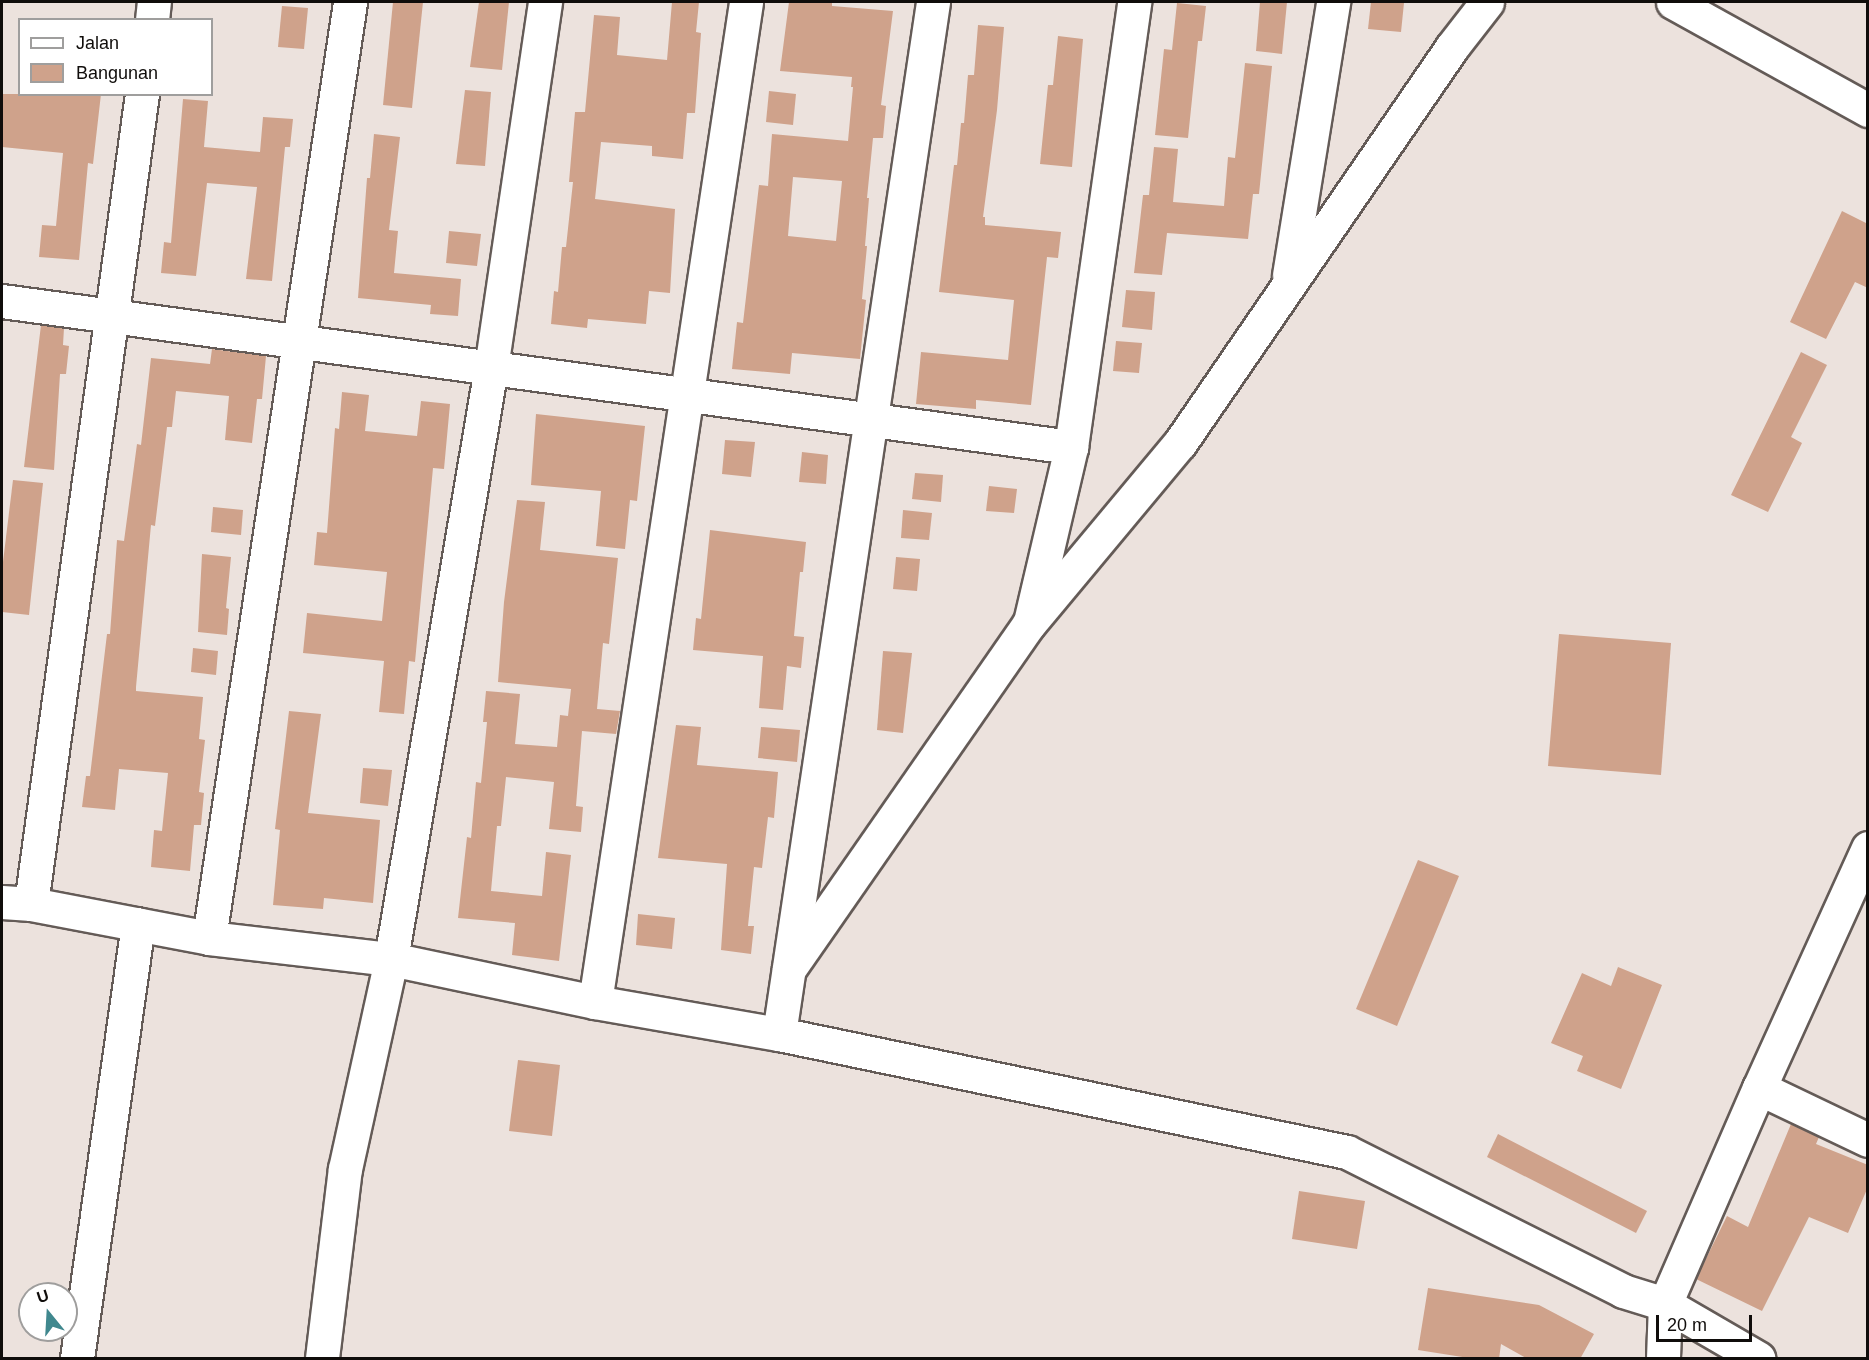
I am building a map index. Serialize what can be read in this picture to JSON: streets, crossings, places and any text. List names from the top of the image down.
{
  "legend": ["Jalan", "Bangunan"],
  "scale_bar": "20 m",
  "north": "top"
}
